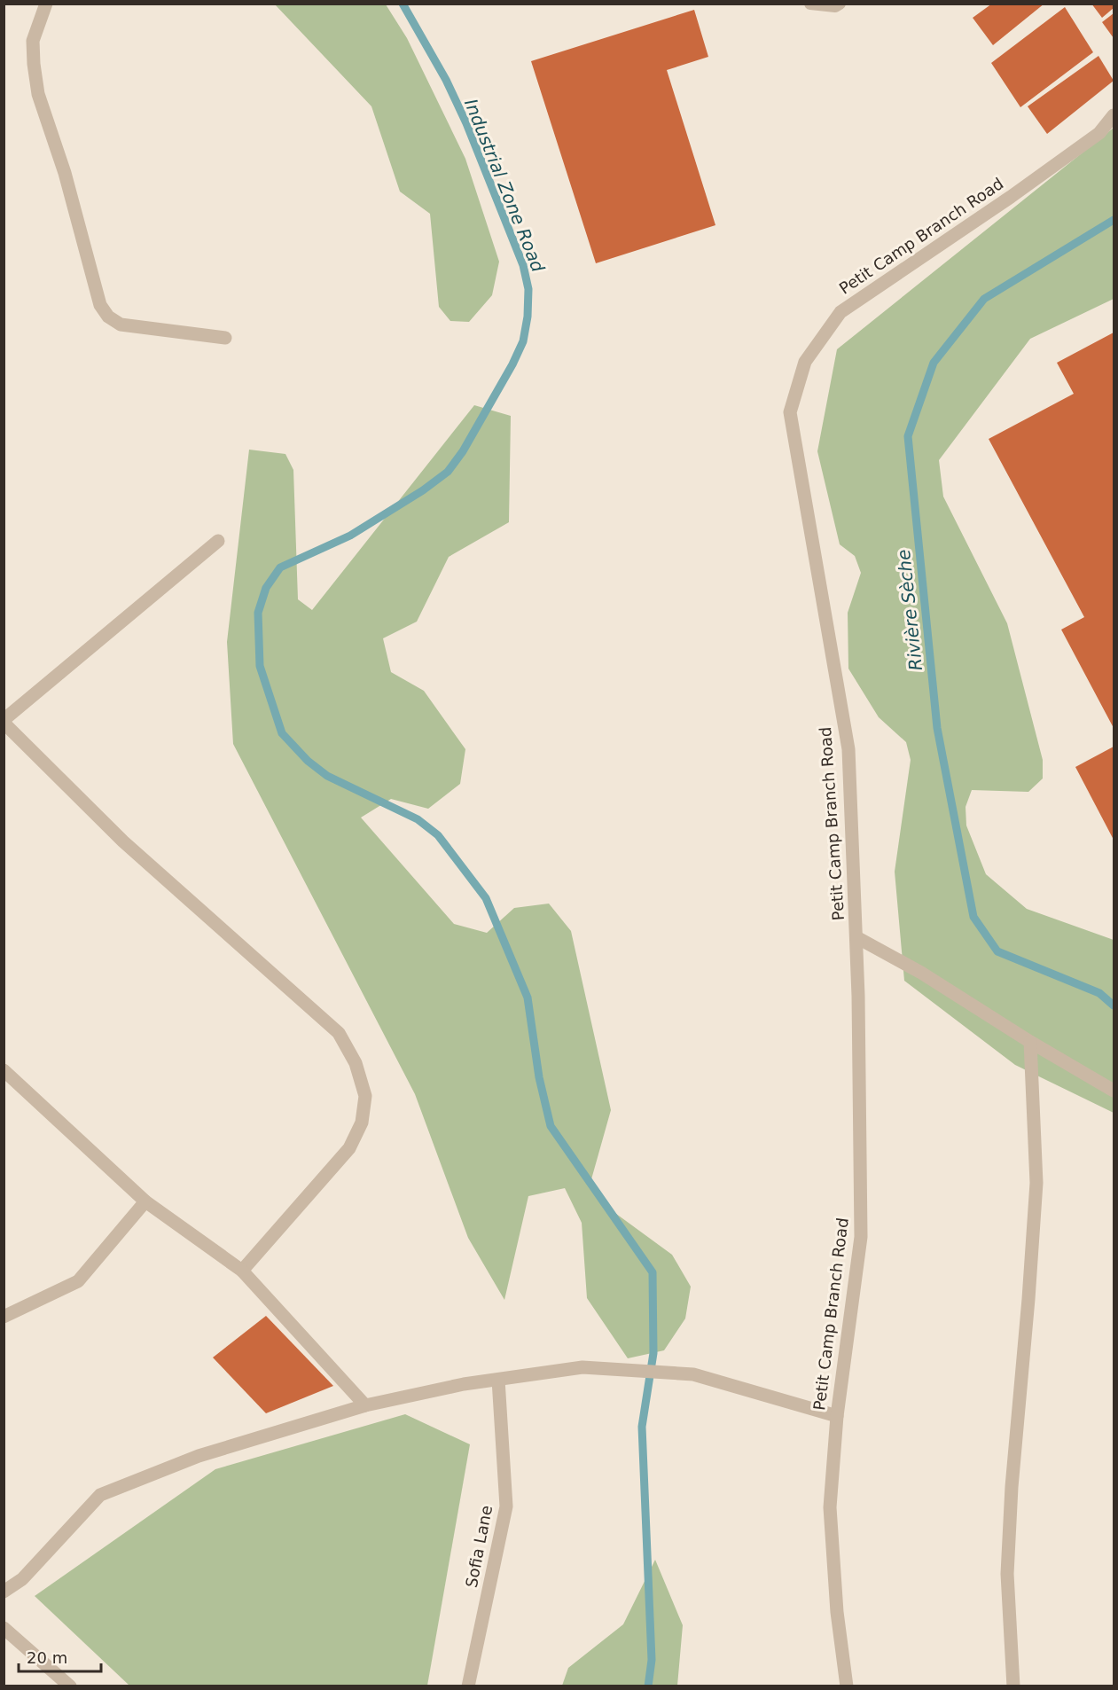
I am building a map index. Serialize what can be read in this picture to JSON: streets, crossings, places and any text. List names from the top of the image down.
{
  "streets": {
    "street": ["Petit Camp Branch Road", "Sofia Lane"]
  },
  "water": ["Industrial Zone Road", "Rivière Sèche"],
  "scale_bar": "20 m"
}
